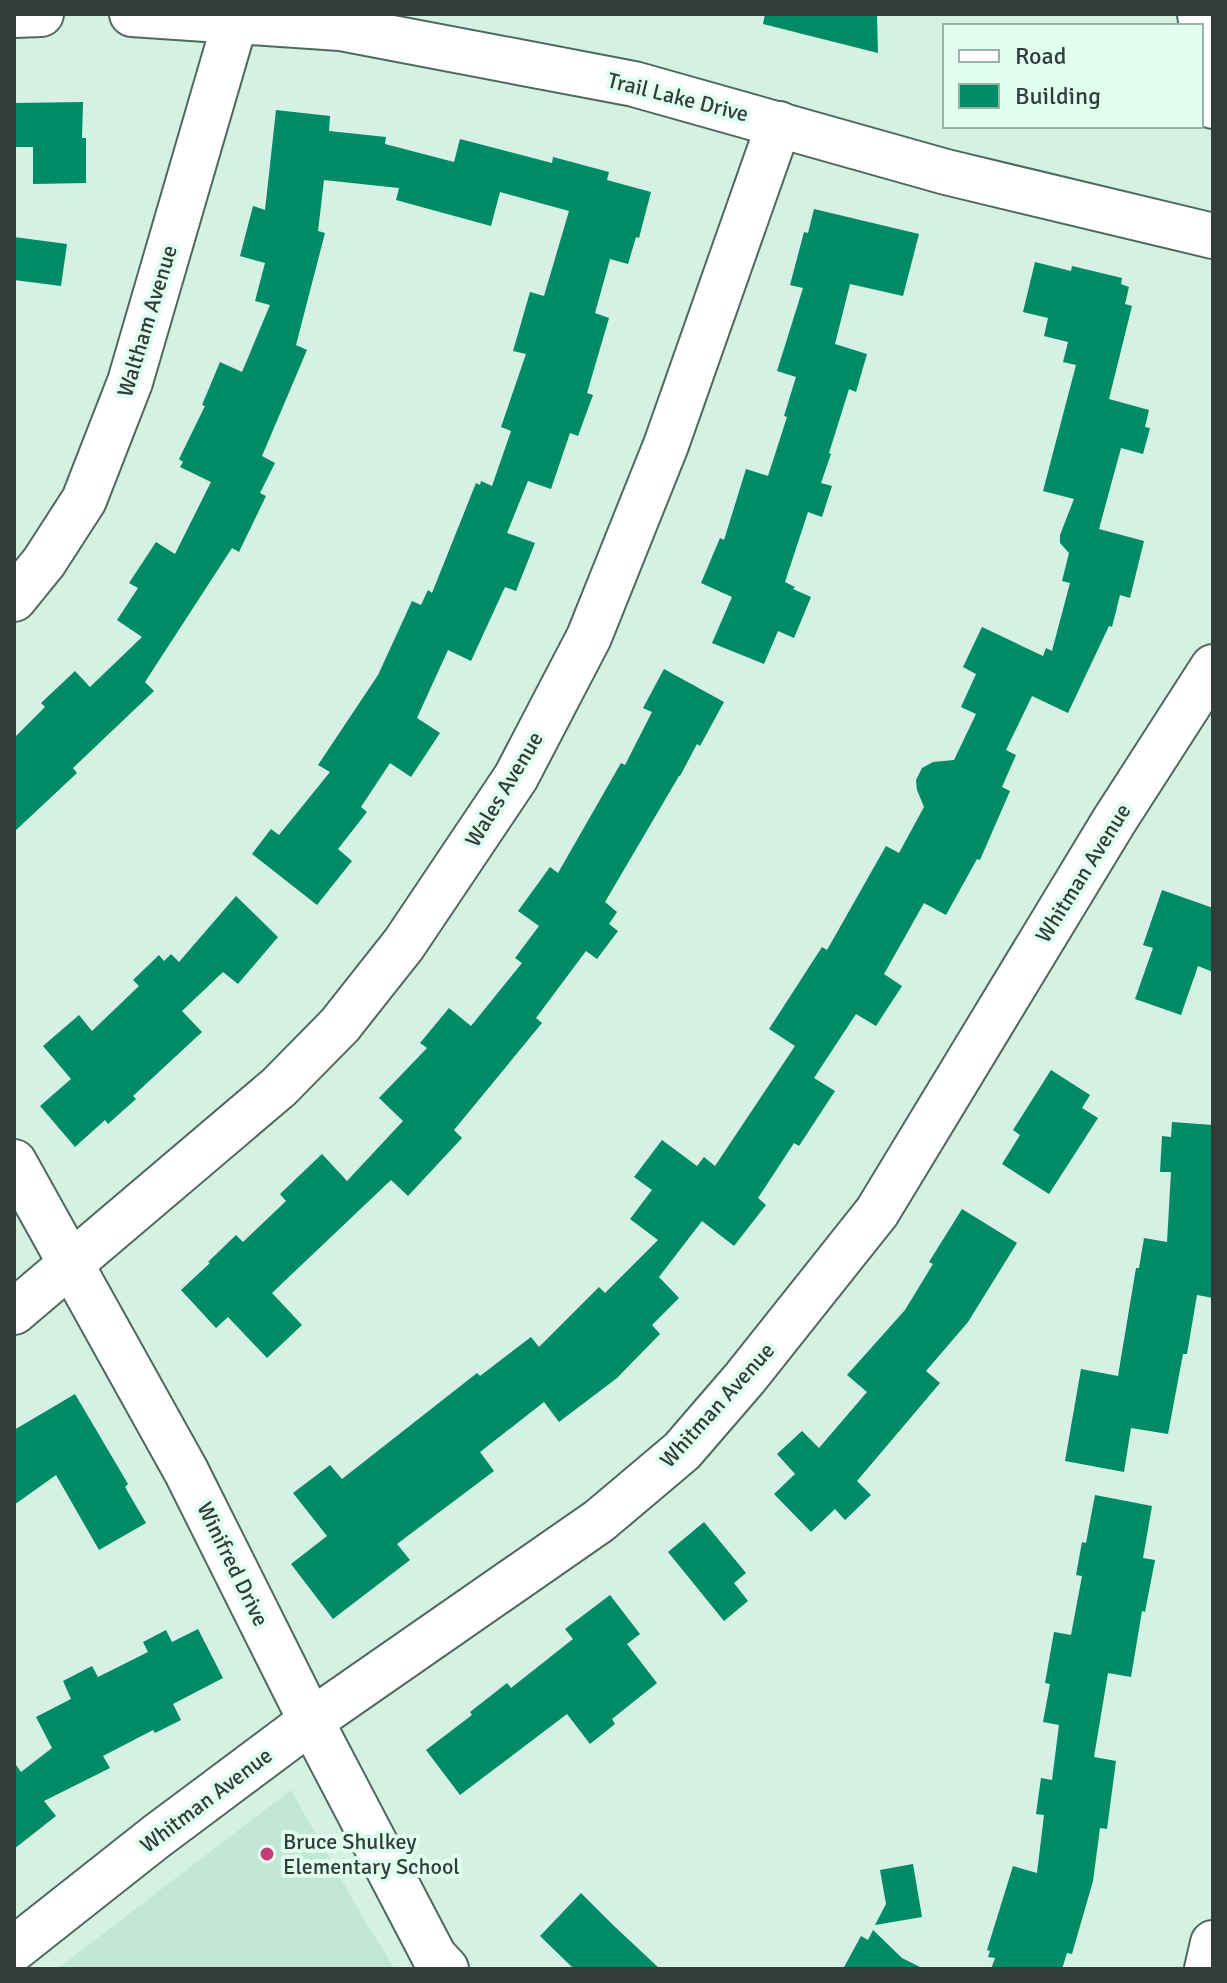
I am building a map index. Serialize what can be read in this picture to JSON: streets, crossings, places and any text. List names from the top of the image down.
{
  "streets": {
    "street": [
      "Trail Lake Drive",
      "Waltham Avenue",
      "Wales Avenue",
      "Whitman Avenue",
      "Winifred Drive"
    ]
  },
  "crossings": [
    ["Trail Lake Drive", "Waltham Avenue"],
    ["Trail Lake Drive", "Wales Avenue"],
    ["Wales Avenue", "Winifred Drive"],
    ["Whitman Avenue", "Winifred Drive"]
  ],
  "places": ["Bruce Shulkey Elementary School"],
  "legend": ["Road", "Building"]
}
